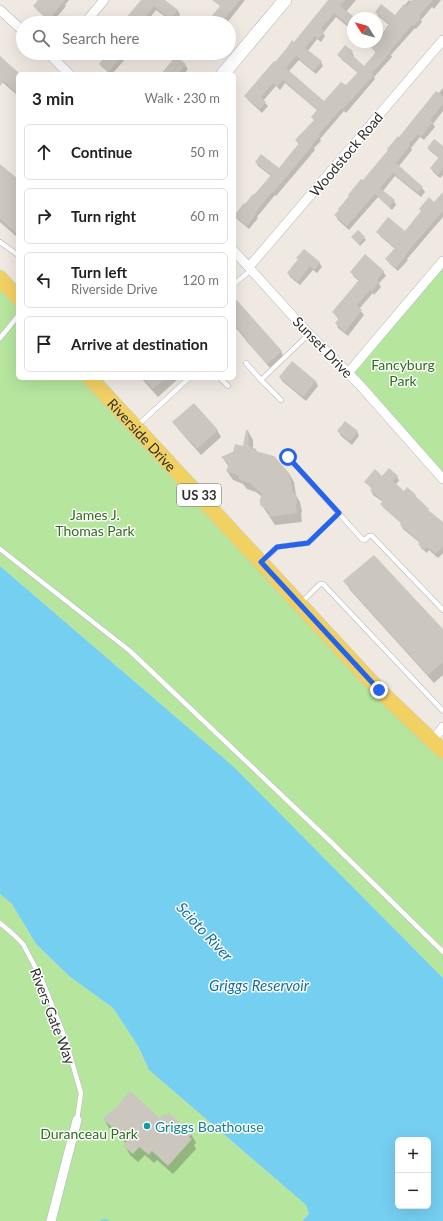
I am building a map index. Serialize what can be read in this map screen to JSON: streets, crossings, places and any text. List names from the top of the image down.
{
  "streets": {
    "main road": ["Riverside Drive", "US 33"],
    "street": ["Woodstock Road", "Sunset Drive"],
    "lane": ["Rivers Gate Way"]
  },
  "crossings": [
    ["Woodstock Road", "Sunset Drive"]
  ],
  "water": ["Scioto River", "Griggs Reservoir"],
  "parks": ["Fancyburg Park", "James J. Thomas Park", "Duranceau Park"],
  "places": ["Griggs Boathouse"],
  "north": "top left",
  "page": {
    "search": "Search here",
    "heading": ["3 min", "Walk · 230 m"],
    "list": [
      ["Continue", "50 m"],
      ["Turn right", "60 m"],
      ["Turn left", "Riverside Drive", "120 m"],
      "Arrive at destination"
    ],
    "map_buttons": ["+", "−"]
  }
}
